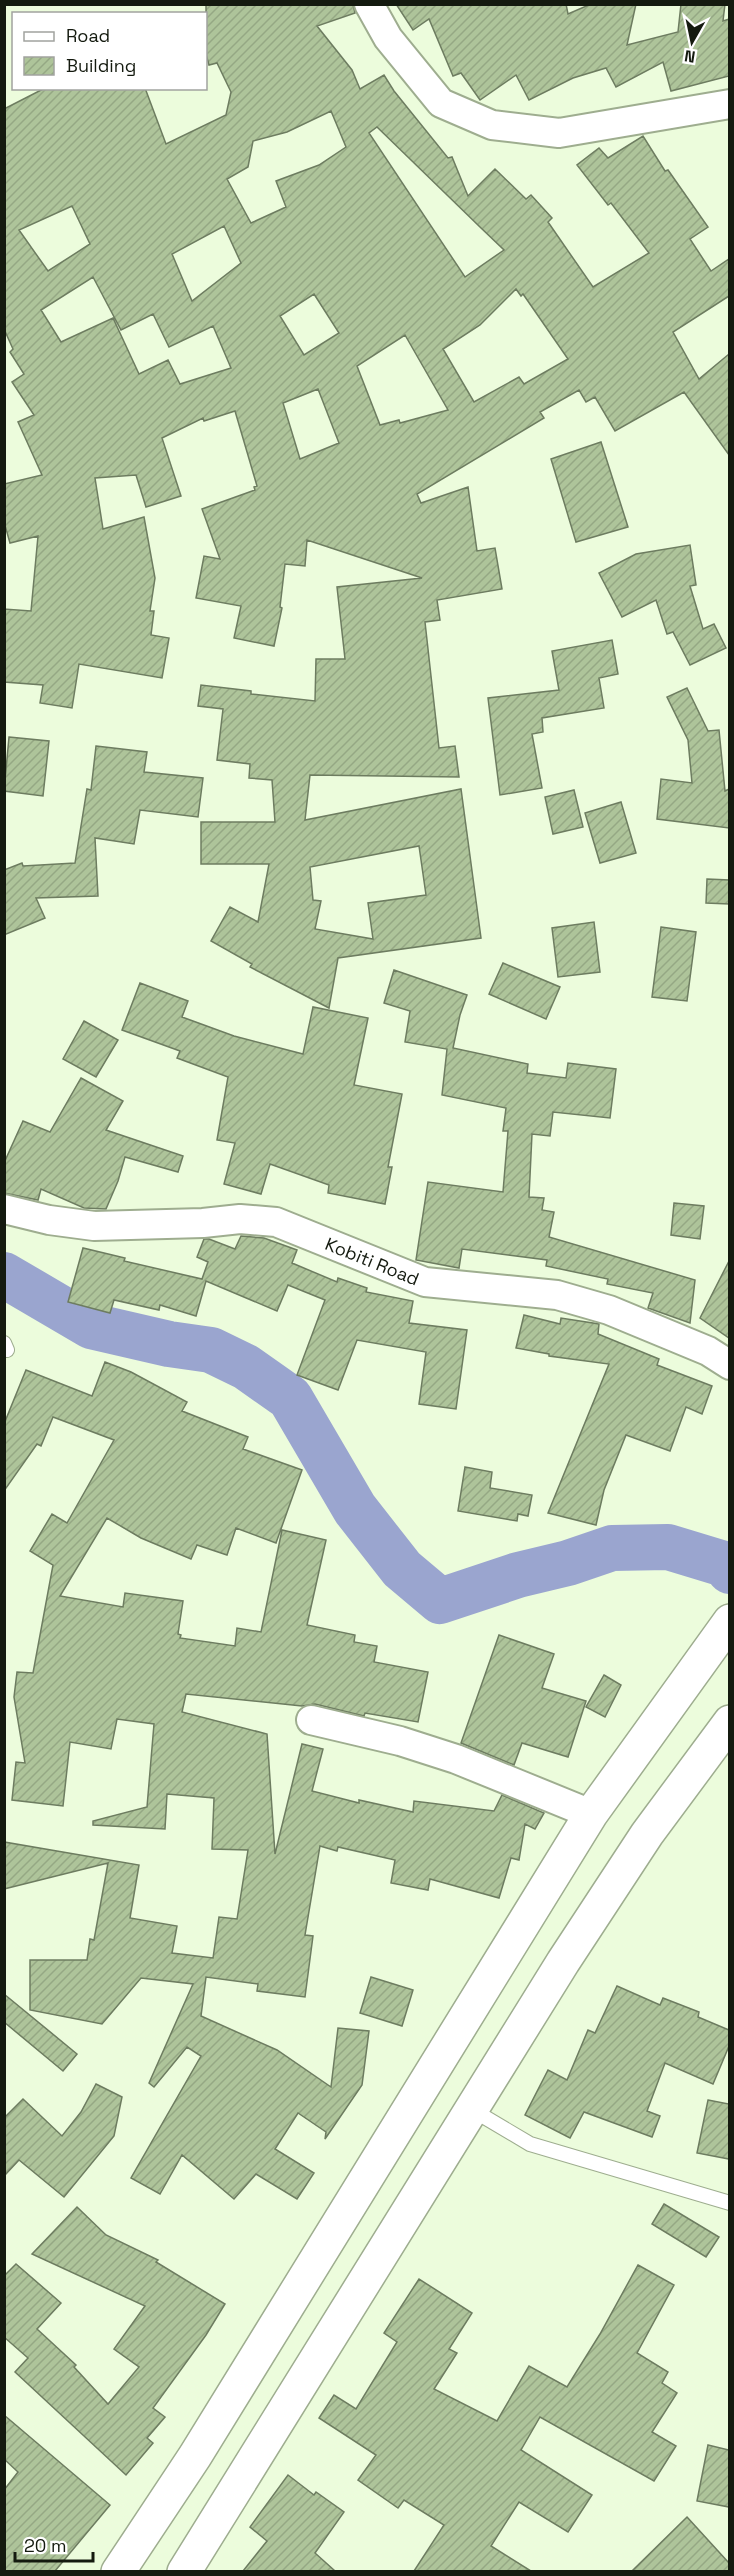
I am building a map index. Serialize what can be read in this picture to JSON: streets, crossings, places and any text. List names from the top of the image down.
{
  "streets": {
    "street": ["Kobiti Road"]
  },
  "legend": ["Road", "Building"],
  "scale_bar": "20 m",
  "north": "bottom"
}
